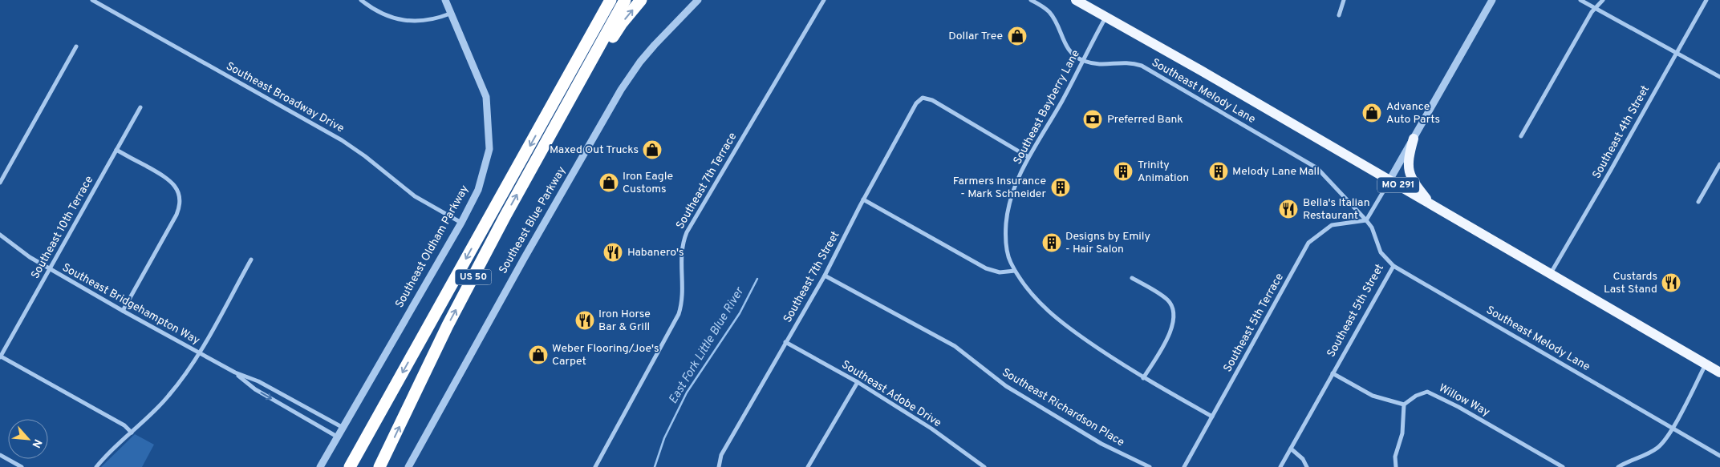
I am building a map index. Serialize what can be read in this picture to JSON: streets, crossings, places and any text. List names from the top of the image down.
{
  "streets": {
    "highway": ["US 50"],
    "main road": ["MO 291"],
    "street": [
      "Southeast Melody Lane",
      "Southeast Broadway Drive",
      "Southeast Bayberry Lane",
      "Southeast 4th Street",
      "Southeast 7th Terrace",
      "Southeast Blue Parkway",
      "Southeast 10th Terrace",
      "Southeast Oldham Parkway",
      "Southeast 7th Street",
      "Southeast Bridgehampton Way",
      "Southeast 5th Street",
      "Southeast 5th Terrace",
      "Southeast Adobe Drive",
      "Willow Way",
      "Southeast Richardson Place"
    ]
  },
  "crossings": [
    ["Southeast Melody Lane", "Southeast Bayberry Lane"],
    ["Southeast Melody Lane", "Southeast 5th Street"],
    ["Southeast Melody Lane", "Southeast 5th Terrace"],
    ["Southeast Broadway Drive", "Southeast Oldham Parkway"],
    ["Southeast Bayberry Lane", "MO 291"],
    ["Southeast Bayberry Lane", "Southeast 7th Street"],
    ["Southeast Bayberry Lane", "Southeast 5th Terrace"],
    ["Southeast 4th Street", "MO 291"],
    ["Southeast 10th Terrace", "Southeast Bridgehampton Way"],
    ["Southeast Oldham Parkway", "Southeast Bridgehampton Way"],
    ["Southeast 7th Street", "Southeast Adobe Drive"],
    ["Southeast 7th Street", "Southeast Richardson Place"],
    ["Southeast 5th Street", "Southeast 5th Terrace"]
  ],
  "water": ["East Fork Little Blue River"],
  "places": {
    "shop": [
      "Dollar Tree",
      "Advance Auto Parts",
      "Maxed Out Trucks",
      "Iron Eagle Customs",
      "Weber Flooring/Joe's Carpet"
    ],
    "bank": ["Preferred Bank"],
    "building": [
      "Trinity Animation",
      "Melody Lane Mall",
      "Farmers Insurance - Mark Schneider",
      "Designs by Emily - Hair Salon"
    ],
    "restaurant": [
      "Bella's Italian Restaurant",
      "Habanero's",
      "Custards Last Stand",
      "Iron Horse Bar & Grill"
    ]
  },
  "north": "bottom right"
}
